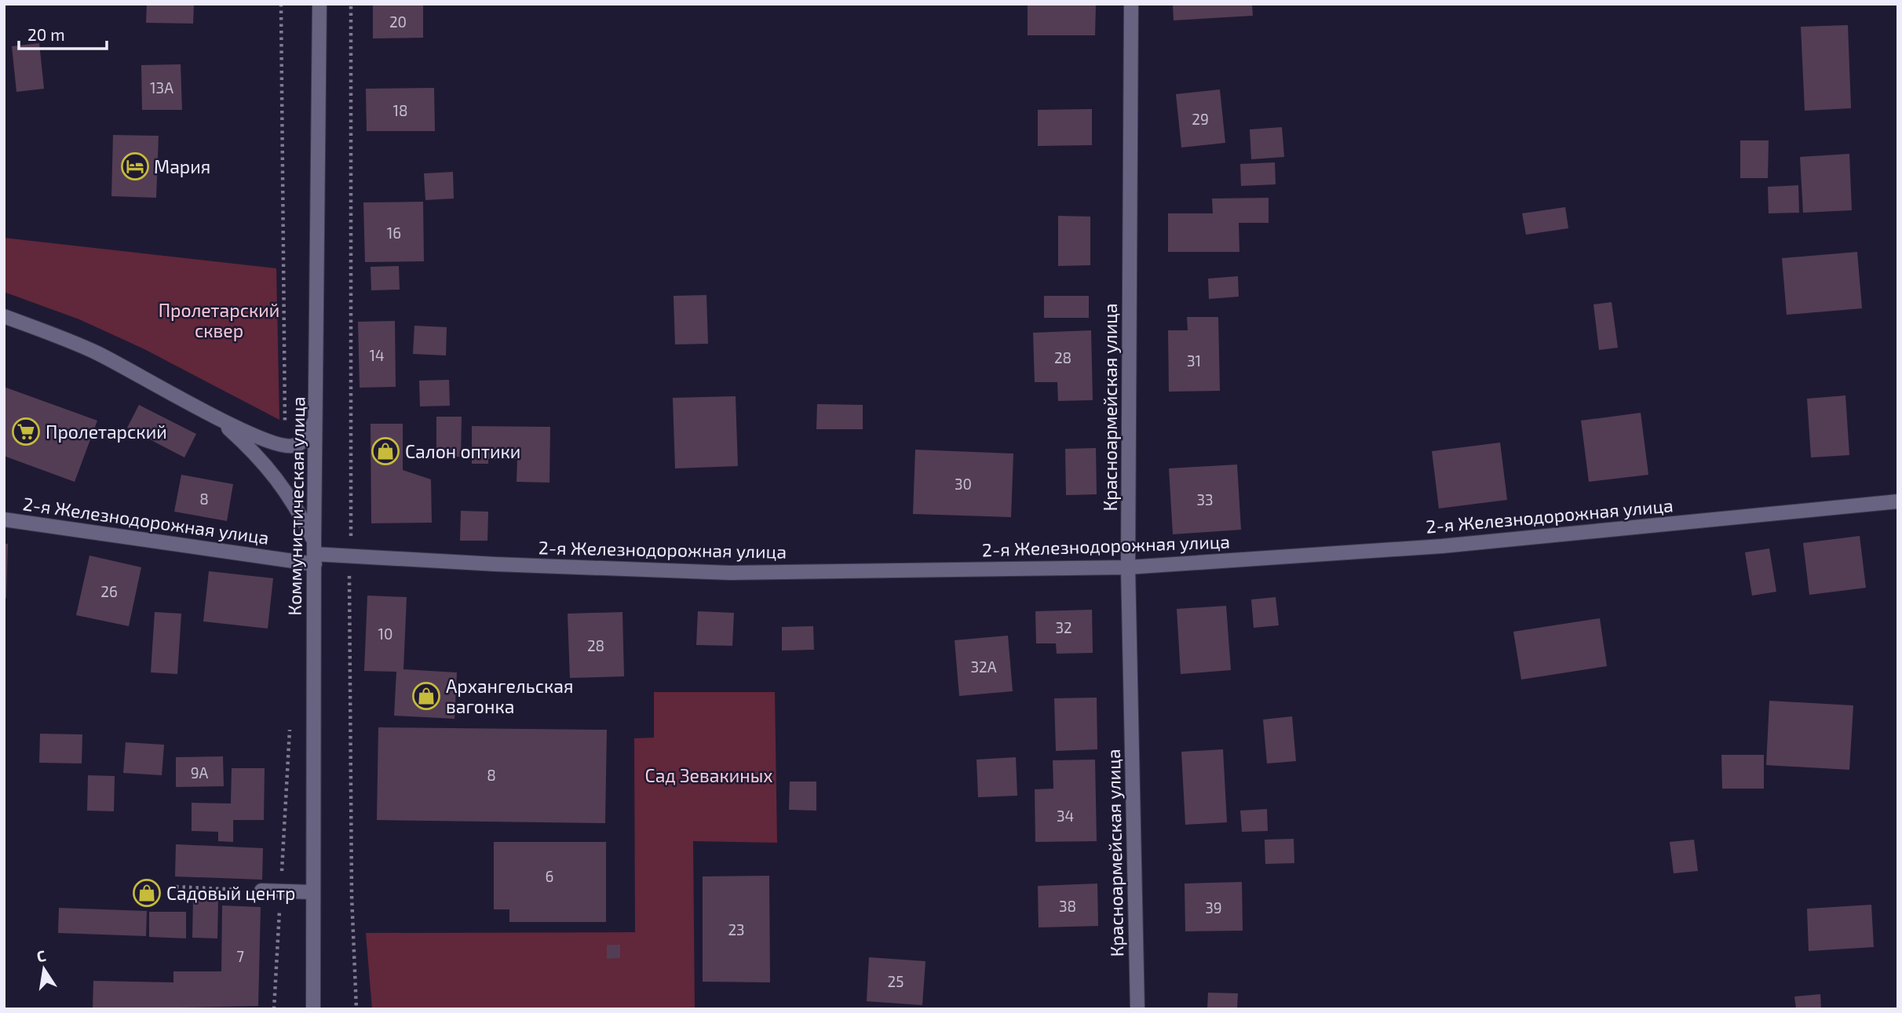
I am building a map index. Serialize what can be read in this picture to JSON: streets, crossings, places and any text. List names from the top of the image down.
{
  "streets": {
    "street": ["Красноармейская улица", "Коммунистическая улица", "2-я Железнодорожная улица"]
  },
  "crossings": [
    ["Красноармейская улица", "2-я Железнодорожная улица"],
    ["Коммунистическая улица", "2-я Железнодорожная улица"]
  ],
  "parks": ["Пролетарский сквер", "Сад Зевакиных"],
  "places": {
    "hotel": ["Мария"],
    "supermarket": ["Пролетарский"],
    "shop": ["Салон оптики", "Архангельская вагонка", "Садовый центр"]
  },
  "house_numbers": [
    "20",
    "13А",
    "18",
    "29",
    "16",
    "14",
    "28",
    "31",
    "30",
    "8",
    "33",
    "26",
    "32",
    "10",
    "28",
    "32А",
    "9А",
    "8",
    "34",
    "6",
    "38",
    "39",
    "23",
    "7",
    "25"
  ],
  "scale_bar": "20 m",
  "north": "top"
}
